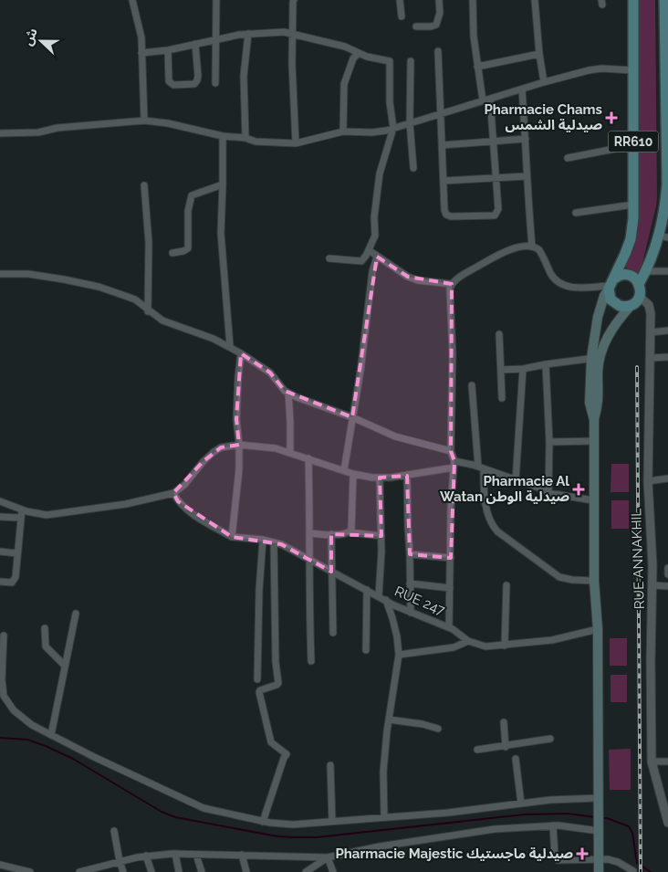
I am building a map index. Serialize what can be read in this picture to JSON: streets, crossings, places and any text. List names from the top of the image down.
{
  "streets": {
    "main road": ["RR610"],
    "street": ["RUE ANNAKHIL", "RUE 247"]
  },
  "crossings": [
    ["RR610", "RUE ANNAKHIL"],
    ["RR610", "RUE 247"]
  ],
  "places": {
    "health": ["Pharmacie Chams صيدلية الشمس", "Pharmacie Al Watan صيدلية الوطن", "Pharmacie Majestic صيدلية ماجستيك"]
  },
  "north": "left"
}
